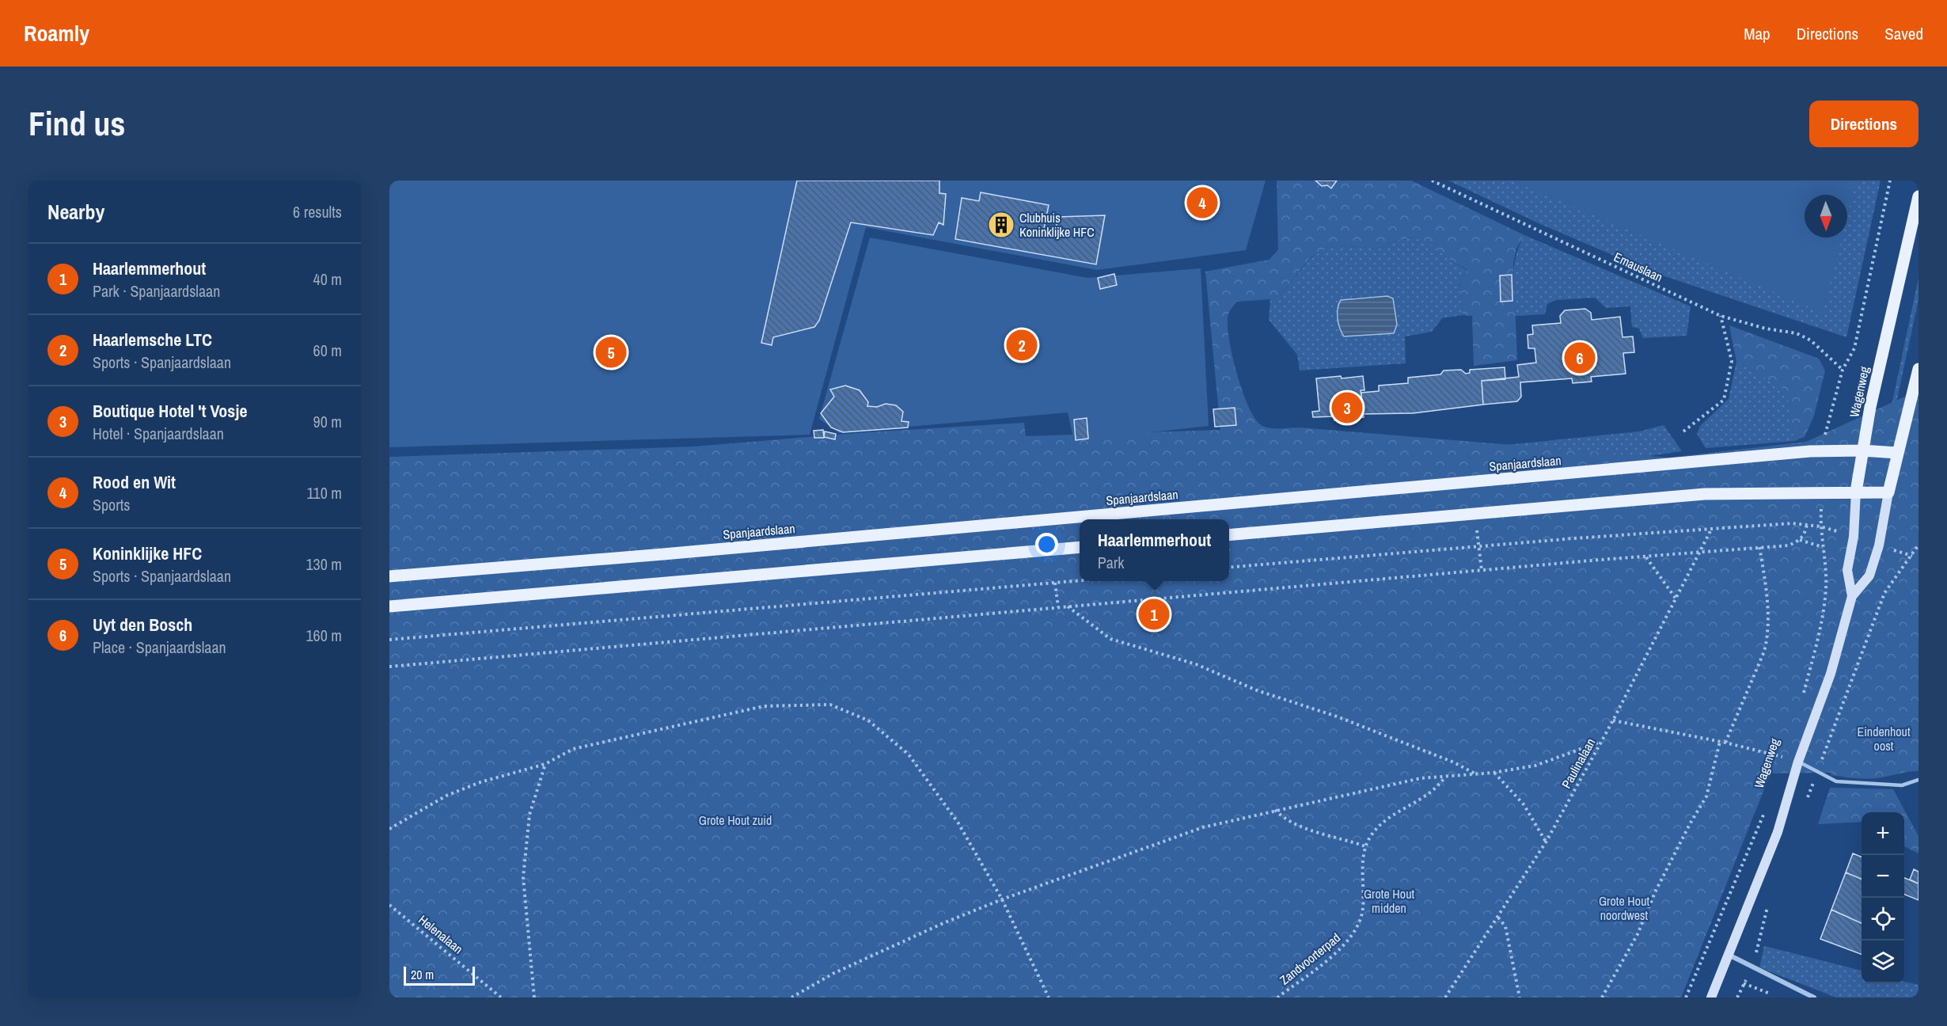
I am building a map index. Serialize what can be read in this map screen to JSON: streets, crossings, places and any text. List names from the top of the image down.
{
  "streets": {
    "main road": ["Wagenweg", "Spanjaardslaan"],
    "path": [
      "Emauslaan",
      "Paulinalaan",
      "Helenalaan",
      "Zandvoorterpad"
    ]
  },
  "crossings": [
    ["Emauslaan", "Wagenweg"],
    ["Wagenweg", "Spanjaardslaan"]
  ],
  "parks": [
    "Eindenhout oost",
    "Grote Hout zuid",
    "Grote Hout midden",
    "Grote Hout noordwest"
  ],
  "places": {
    "building": ["Clubhuis Koninklijke HFC"]
  },
  "scale_bar": "20 m",
  "north": "bottom",
  "page": {
    "header": "Roamly",
    "nav": ["Map", "Directions", "Saved"],
    "buttons": "Directions",
    "title": "Find us",
    "heading": ["Nearby", "6 results"],
    "pins": [
      "4",
      "2",
      "5",
      "6",
      "3",
      "1"
    ],
    "list": [
      {
        "mark": "1",
        "name": "Haarlemmerhout",
        "note": "Park · Spanjaardslaan",
        "value": "40 m"
      },
      {
        "mark": "2",
        "name": "Haarlemsche LTC",
        "note": "Sports · Spanjaardslaan",
        "value": "60 m"
      },
      {
        "mark": "3",
        "name": "Boutique Hotel 't Vosje",
        "note": "Hotel · Spanjaardslaan",
        "value": "90 m"
      },
      {
        "mark": "4",
        "name": "Rood en Wit",
        "note": "Sports",
        "value": "110 m"
      },
      {
        "mark": "5",
        "name": "Koninklijke HFC",
        "note": "Sports · Spanjaardslaan",
        "value": "130 m"
      },
      {
        "mark": "6",
        "name": "Uyt den Bosch",
        "note": "Place · Spanjaardslaan",
        "value": "160 m"
      }
    ],
    "popup": ["Haarlemmerhout", "Park"],
    "map_buttons": ["+", "−"],
    "scale": "20 m"
  }
}
